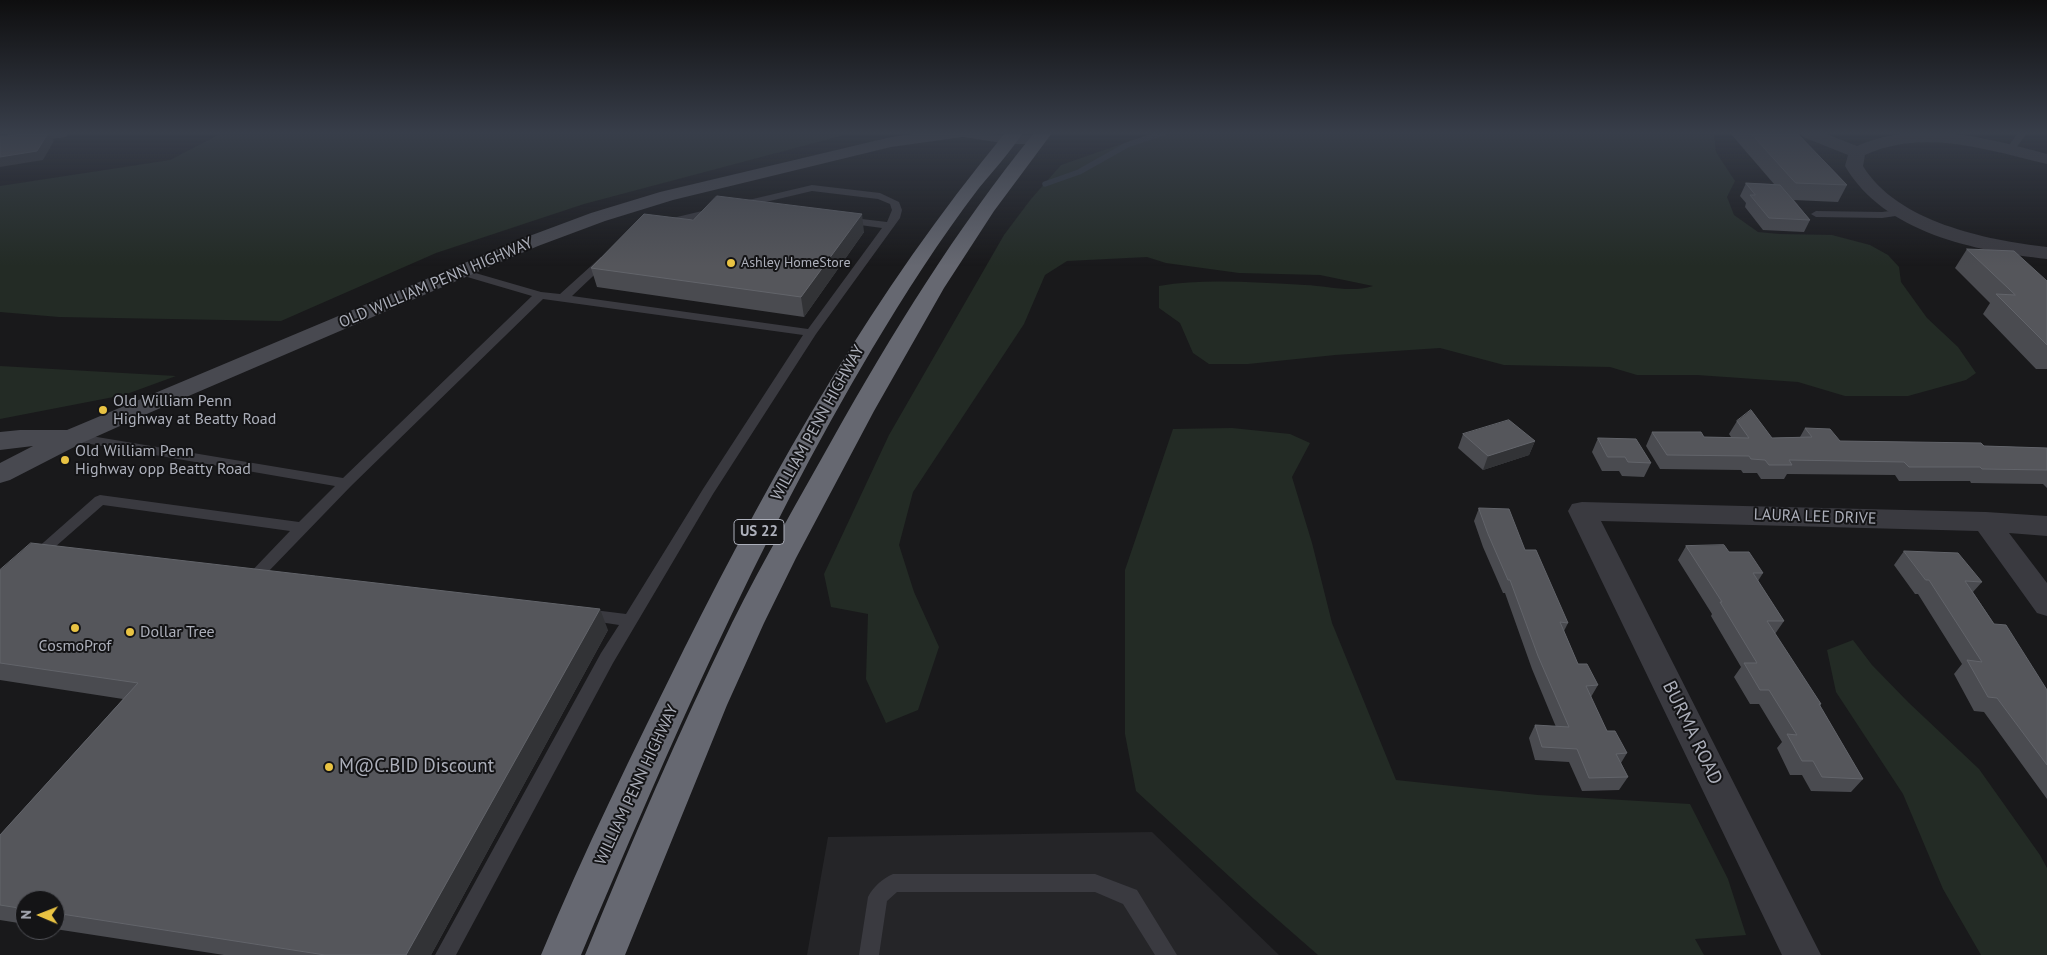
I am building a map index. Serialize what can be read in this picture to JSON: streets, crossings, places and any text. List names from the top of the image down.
{
  "streets": {
    "highway": ["WILLIAM PENN HIGHWAY", "US 22"],
    "main road": ["OLD WILLIAM PENN HIGHWAY"],
    "street": ["LAURA LEE DRIVE", "BURMA ROAD"]
  },
  "crossings": [
    ["LAURA LEE DRIVE", "BURMA ROAD"]
  ],
  "places": [
    "Ashley HomeStore",
    "Old William Penn Highway at Beatty Road",
    "Old William Penn Highway opp Beatty Road",
    "CosmoProf",
    "Dollar Tree",
    "M@C.BID Discount"
  ],
  "north": "left"
}
